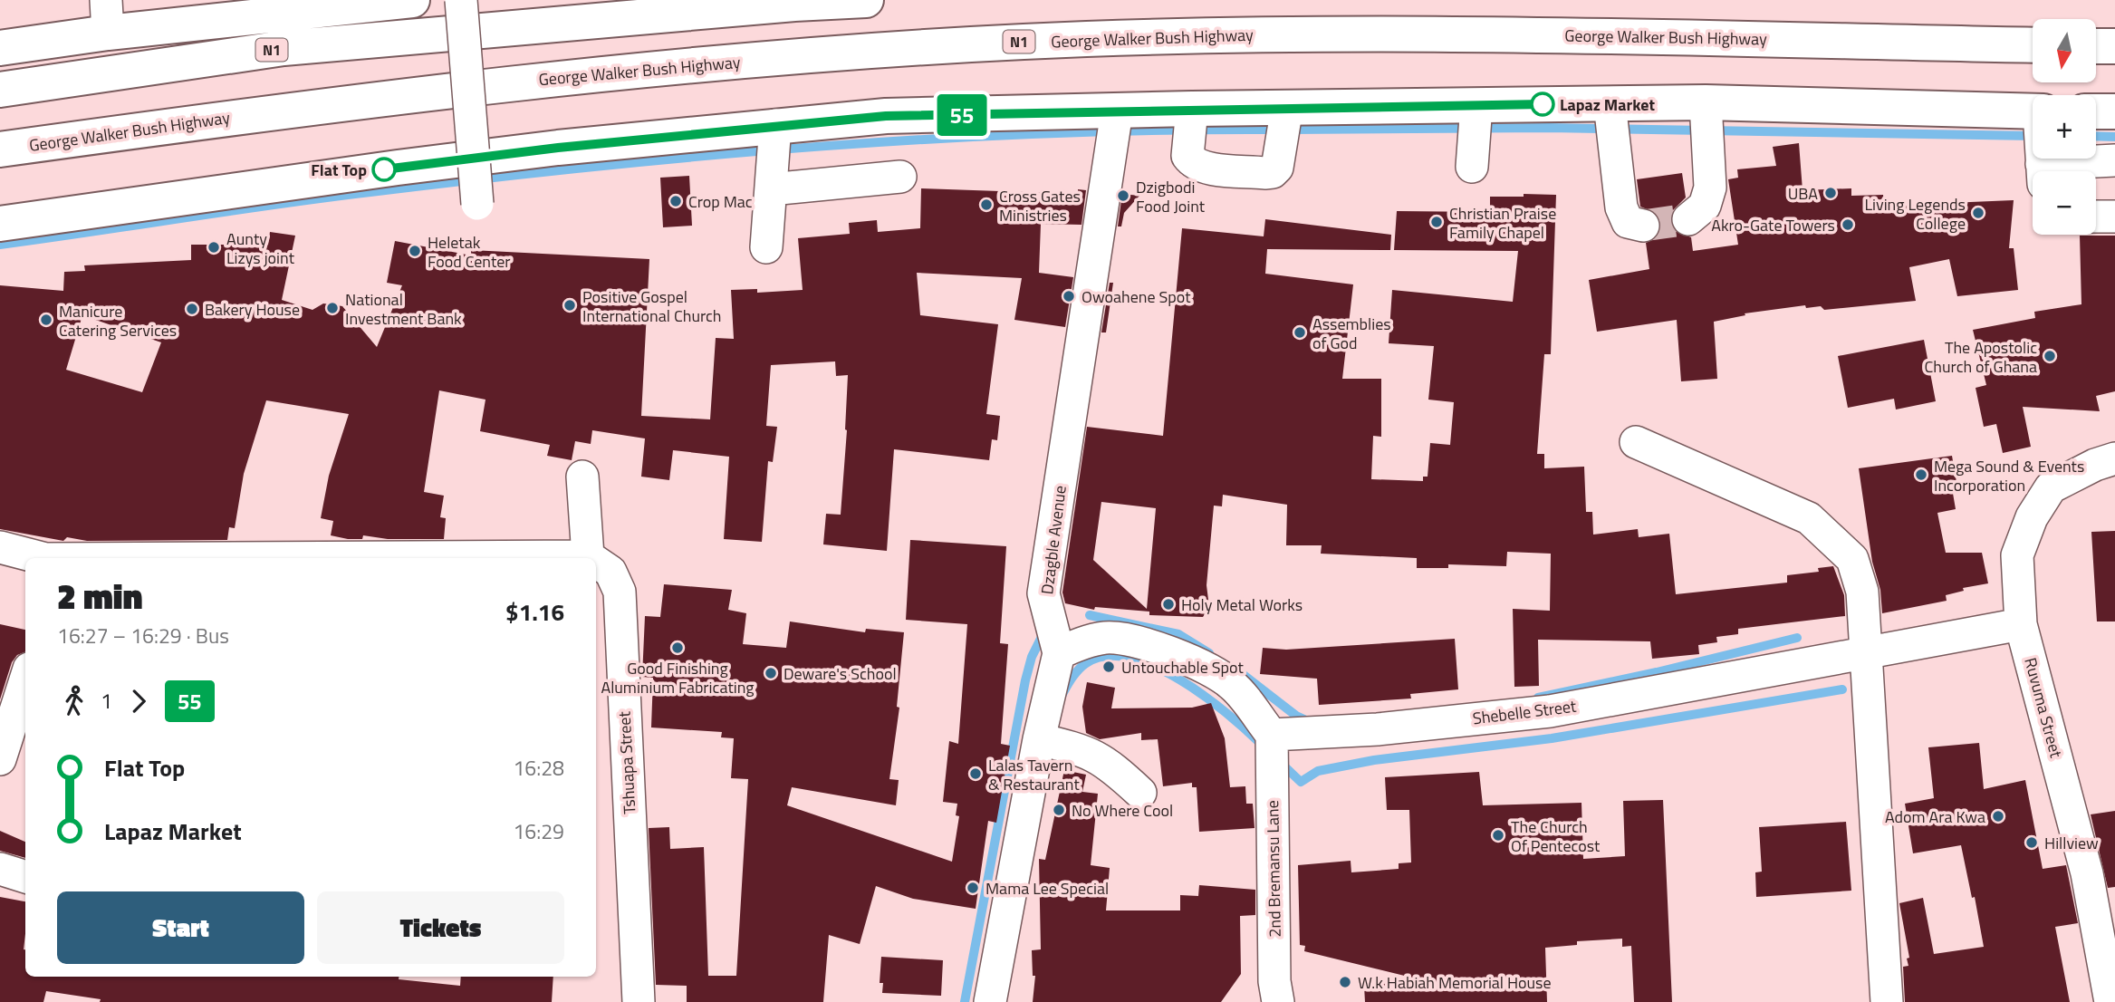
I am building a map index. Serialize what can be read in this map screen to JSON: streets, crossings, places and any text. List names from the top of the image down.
{
  "streets": {
    "highway": ["George Walker Bush Highway", "N1"],
    "street": [
      "Dzagble Avenue",
      "Ruvuma Street",
      "Shebelle Street",
      "Tshuapa Street",
      "2nd Bremansu Lane"
    ]
  },
  "crossings": [
    ["Ruvuma Street", "Shebelle Street"],
    ["Shebelle Street", "2nd Bremansu Lane"]
  ],
  "places": [
    "Lapaz Market",
    "Flat Top",
    "UBA",
    "Dzigbodi Food Joint",
    "Crop Mac",
    "Cross Gates Ministries",
    "Living Legends College",
    "Christian Praise Family Chapel",
    "Akro-Gate Towers",
    "Aunty Lizys joint",
    "Heletak Food Center",
    "Owoahene Spot",
    "Positive Gospel International Church",
    "National Investment Bank",
    "Bakery House",
    "Manicure Catering Services",
    "Assemblies of God",
    "The Apostolic Church of Ghana",
    "Mega Sound & Events Incorporation",
    "Holy Metal Works",
    "Good Finishing Aluminium Fabricating",
    "Untouchable Spot",
    "Deware's School",
    "Lalas Tavern & Restaurant",
    "No Where Cool",
    "Adom Ara Kwa",
    "The Church Of Pentecost",
    "Hillview",
    "Mama Lee Special",
    "W.k Habiah Memorial House"
  ],
  "lines": ["bus line 55"],
  "north": "bottom",
  "page": {
    "on_map": "55",
    "map_buttons": ["+", "−"],
    "heading": ["2 min", "16:27 – 16:29 · Bus", "$1.16"],
    "legs": ["1", "55"],
    "list": [
      {
        "name": "Flat Top",
        "value": "16:28"
      },
      {
        "name": "Lapaz Market",
        "value": "16:29"
      }
    ],
    "buttons": ["Start", "Tickets"]
  }
}
